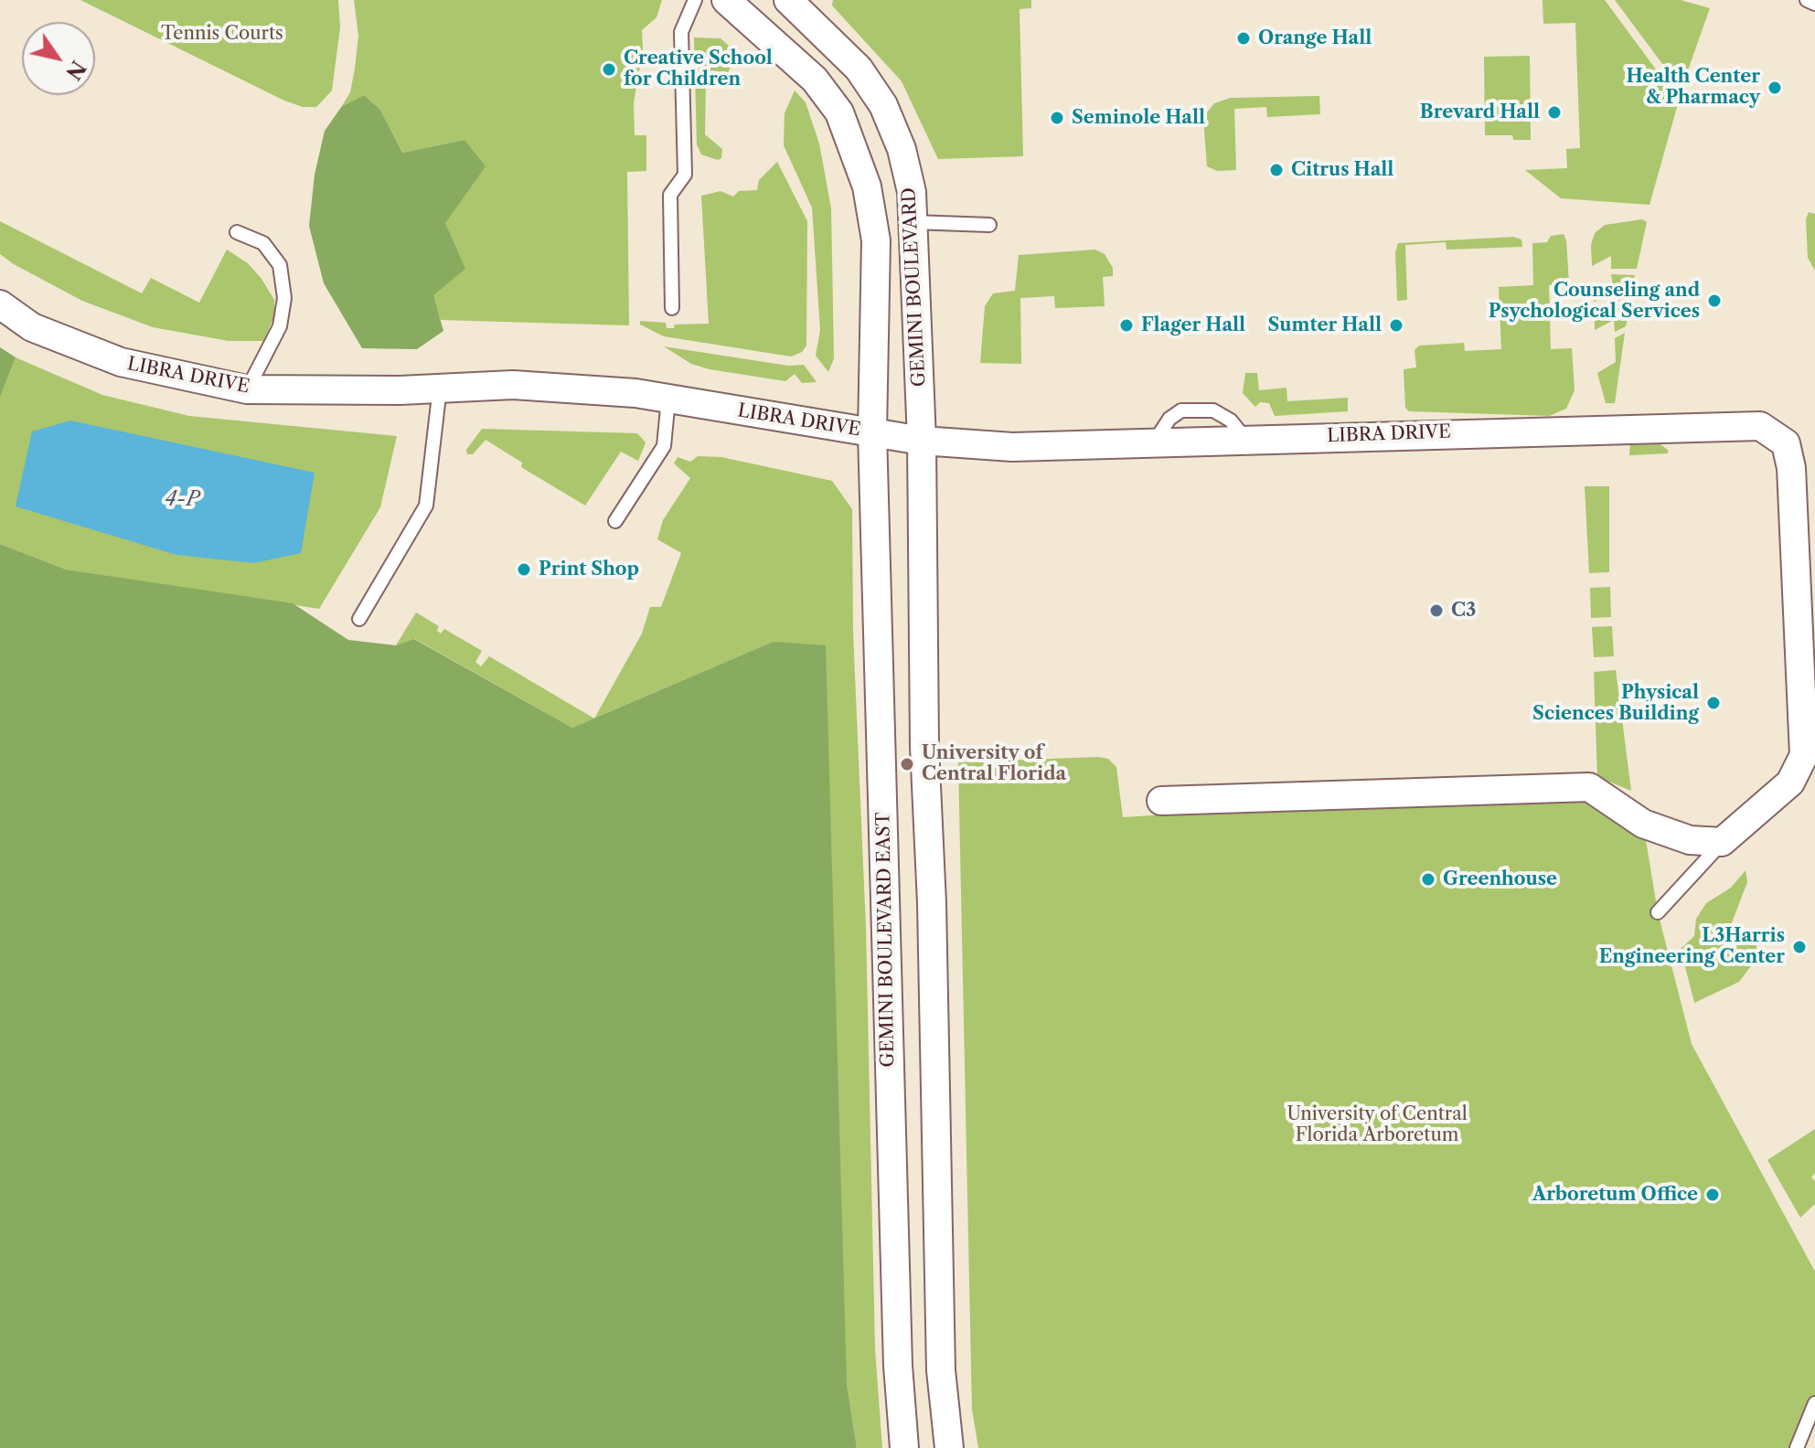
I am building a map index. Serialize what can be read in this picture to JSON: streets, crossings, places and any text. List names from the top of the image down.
{
  "streets": {
    "street": ["GEMINI BOULEVARD", "LIBRA DRIVE", "GEMINI BOULEVARD EAST"]
  },
  "crossings": [
    ["GEMINI BOULEVARD", "LIBRA DRIVE"],
    ["LIBRA DRIVE", "GEMINI BOULEVARD EAST"]
  ],
  "water": ["4-P"],
  "parks": ["Tennis Courts", "University of Central Florida Arboretum"],
  "places": [
    "Orange Hall",
    "Creative School for Children",
    "Health Center & Pharmacy",
    "Brevard Hall",
    "Seminole Hall",
    "Citrus Hall",
    "Counseling and Psychological Services",
    "Flager Hall",
    "Sumter Hall",
    "Print Shop",
    "C3",
    "Physical Sciences Building",
    "University of Central Florida",
    "Greenhouse",
    "L3Harris Engineering Center",
    "Arboretum Office"
  ],
  "north": "bottom right"
}
